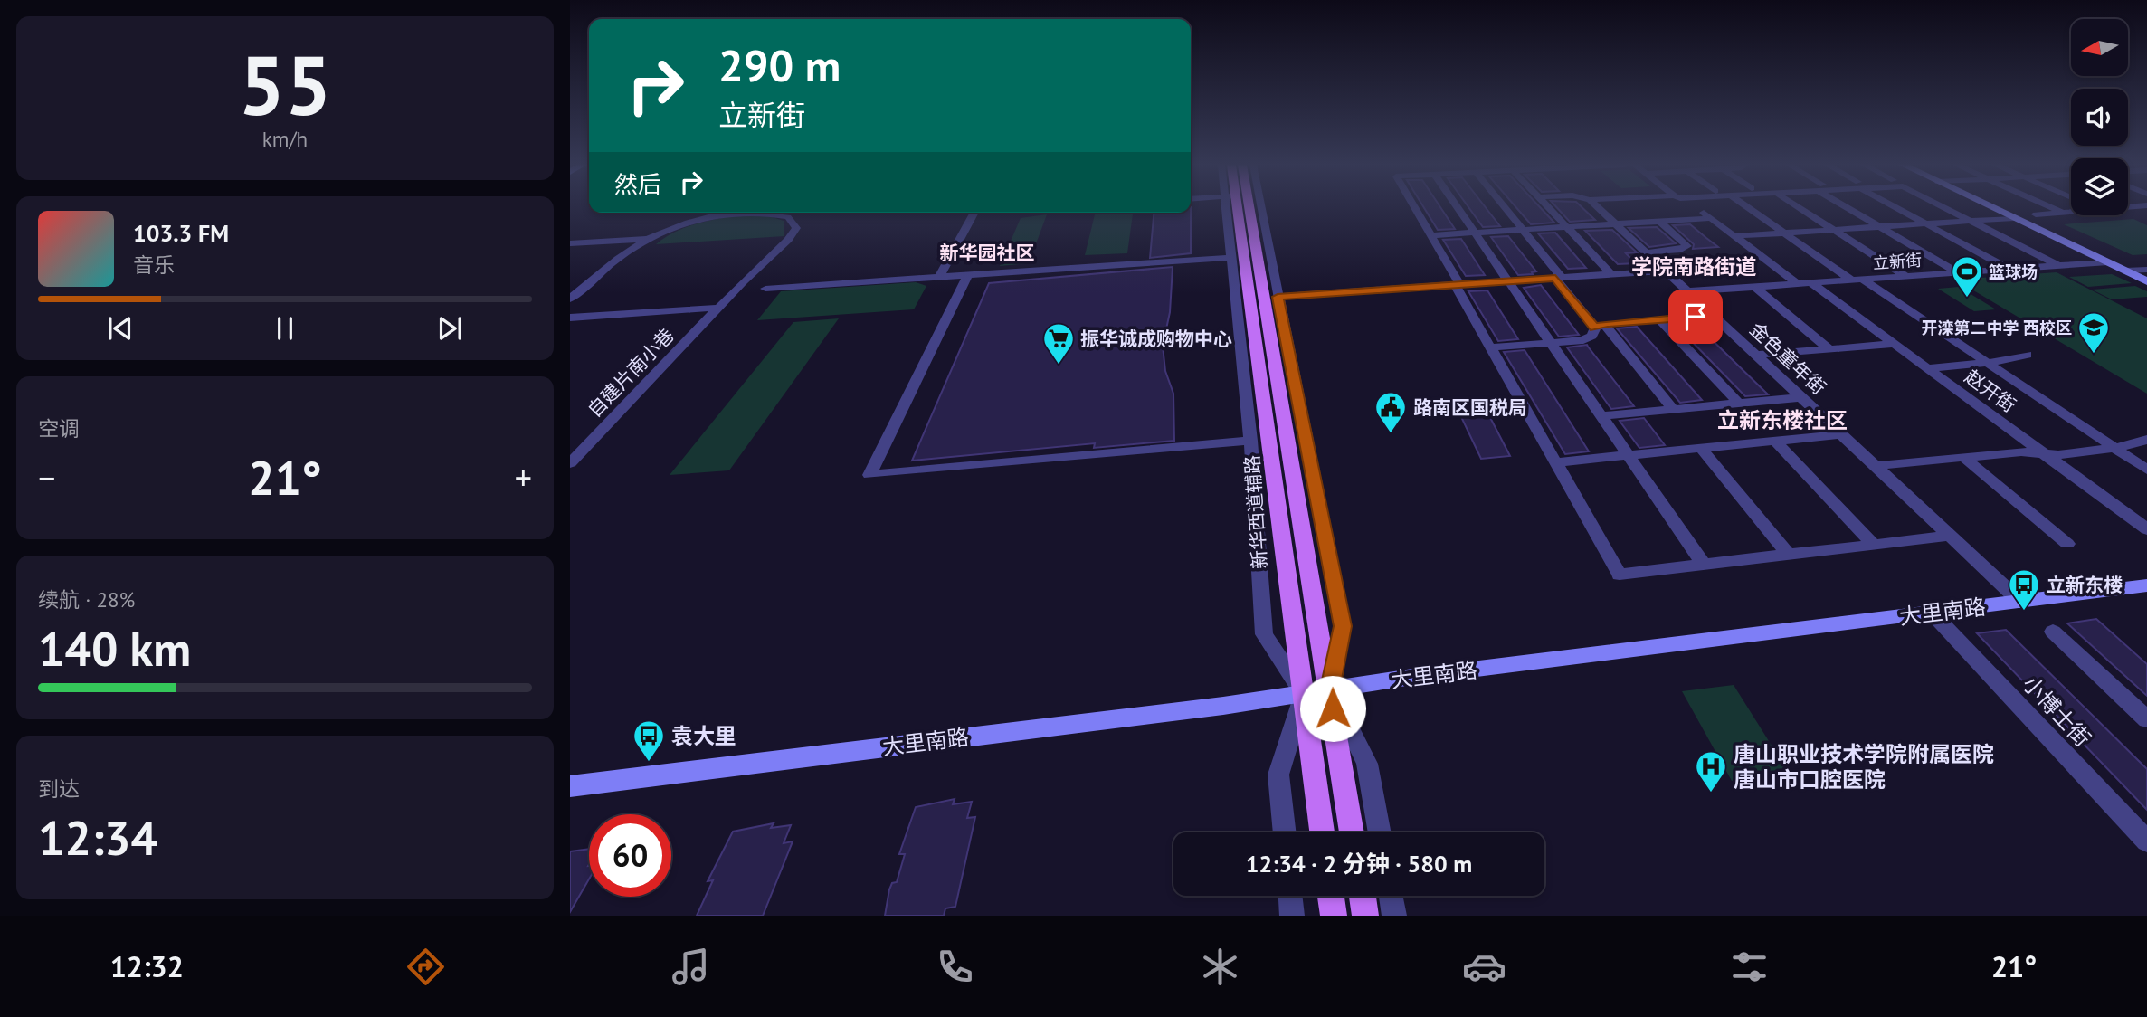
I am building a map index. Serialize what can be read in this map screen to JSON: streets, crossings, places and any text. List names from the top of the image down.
{
  "streets": {
    "street": [
      "立新街",
      "金色童年街",
      "自建片南小巷",
      "赵开街",
      "新华西道辅路",
      "大里南路",
      "小博士街"
    ]
  },
  "crossings": [
    ["立新街", "金色童年街"],
    ["立新街", "赵开街"],
    ["金色童年街", "大里南路"],
    ["新华西道辅路", "大里南路"],
    ["大里南路", "小博士街"]
  ],
  "districts": ["新华园社区", "学院南路街道", "立新东楼社区"],
  "places": {
    "sports": ["篮球场"],
    "school or university": ["开滦第二中学 西校区"],
    "supermarket": ["振华诚成购物中心"],
    "public building": ["路南区国税局"],
    "bus stop": ["立新东楼", "袁大里"],
    "hospital": ["唐山职业技术学院附属医院 唐山市口腔医院"]
  },
  "north": "left",
  "page": {
    "tile": [
      ["55", "km/h"],
      "空调",
      ["续航 · 28%", "140 km"],
      ["到达", "12:34"]
    ],
    "turn": ["290 m", "立新街"],
    "then": "然后",
    "song": ["103.3 FM", "音乐"],
    "heat": ["−", "21°", "+"],
    "limit": "60",
    "trip": "12:34 · 2 分钟 · 580 m",
    "tabs": ["12:32", "21°"]
  }
}
